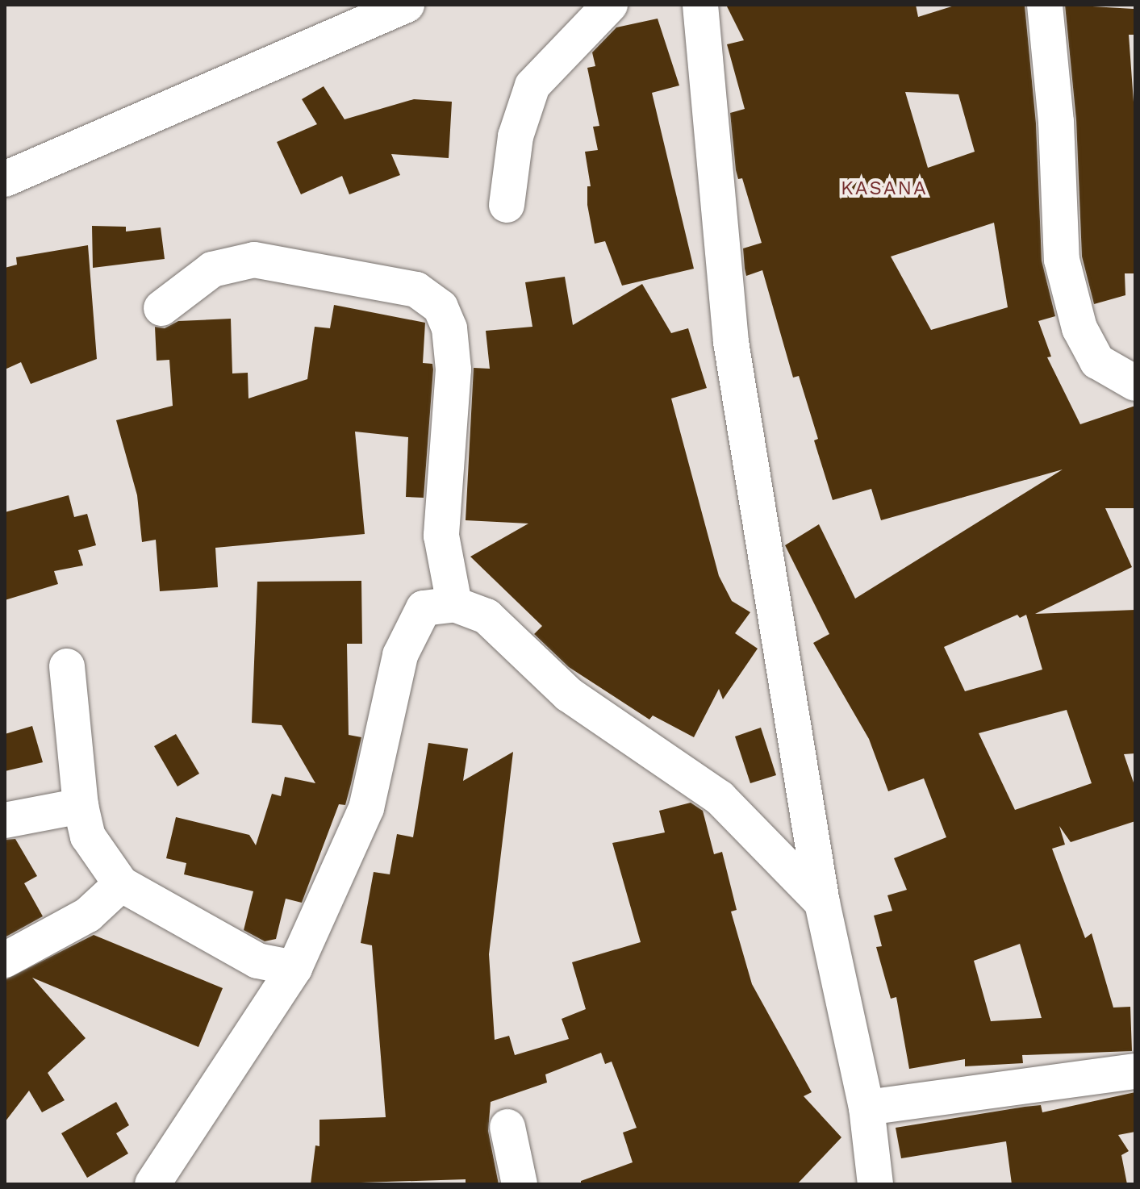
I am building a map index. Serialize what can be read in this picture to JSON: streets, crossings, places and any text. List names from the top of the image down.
{
  "districts": ["KASANA"]
}
